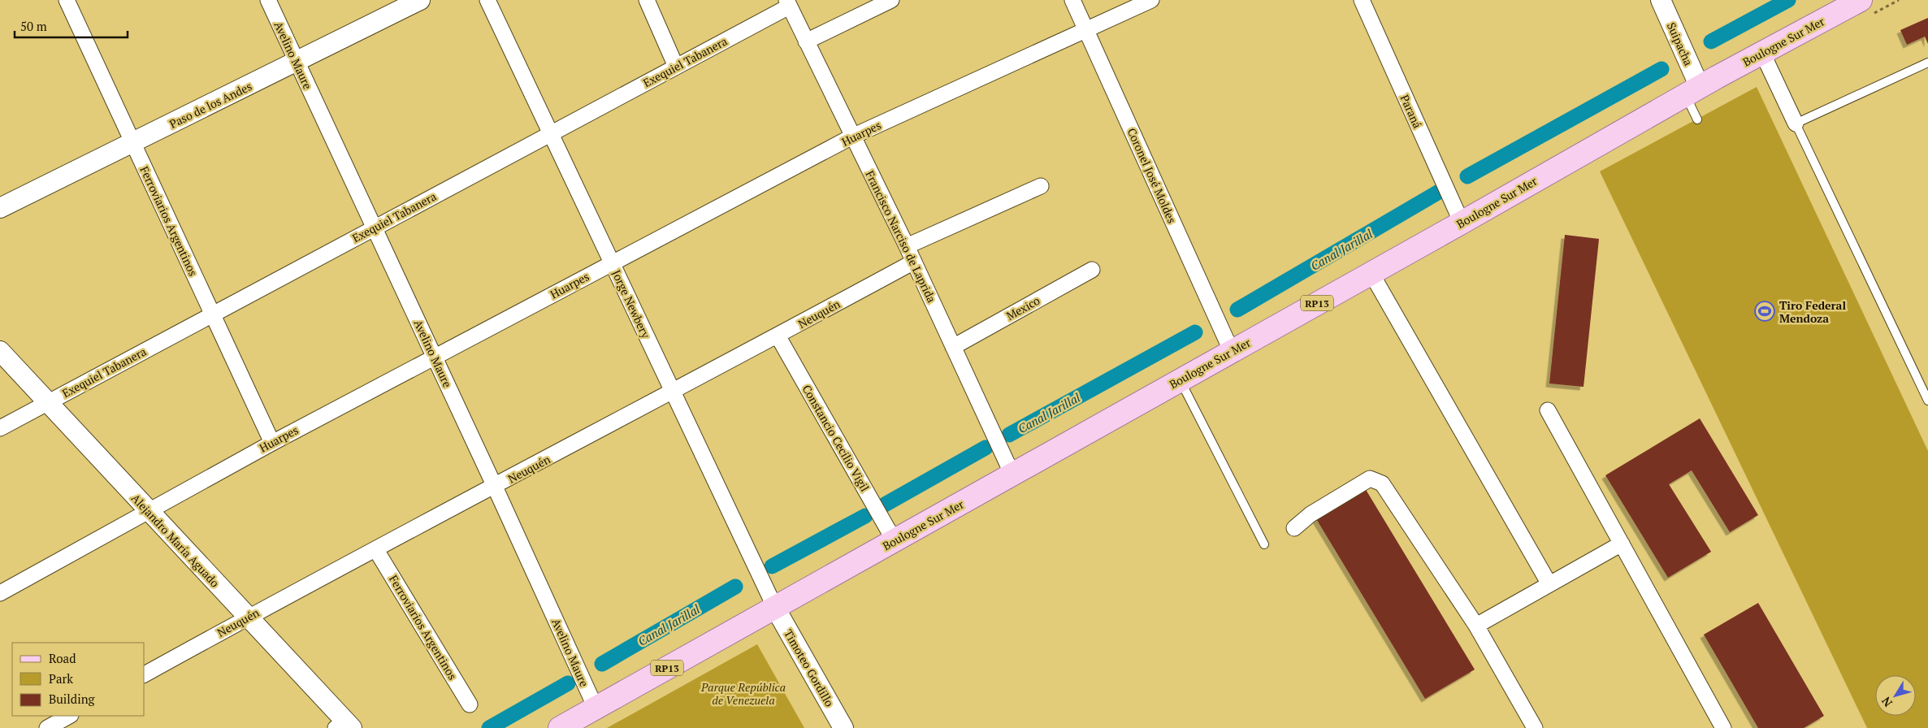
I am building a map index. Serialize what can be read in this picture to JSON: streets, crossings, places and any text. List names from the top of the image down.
{
  "streets": {
    "main road": ["Boulogne Sur Mer", "RP13"],
    "street": [
      "Suipacha",
      "Avelino Maure",
      "Exequiel Tabanera",
      "Paso de los Andes",
      "Paraná",
      "Huarpes",
      "Coronel José Moldes",
      "Ferroviarios Argentinos",
      "Francisco Narciso de Laprida",
      "Jorge Newbery",
      "Mexico",
      "Neuquén",
      "Constancio Cecilio Vigil",
      "Alejandro María Aguado",
      "Timoteo Gordillo"
    ]
  },
  "crossings": [
    ["Boulogne Sur Mer", "Suipacha"],
    ["Boulogne Sur Mer", "Avelino Maure"],
    ["Boulogne Sur Mer", "Paraná"],
    ["Boulogne Sur Mer", "Coronel José Moldes"],
    ["Boulogne Sur Mer", "Francisco Narciso de Laprida"],
    ["Boulogne Sur Mer", "Jorge Newbery"],
    ["Boulogne Sur Mer", "Constancio Cecilio Vigil"],
    ["Boulogne Sur Mer", "Timoteo Gordillo"],
    ["Avelino Maure", "Exequiel Tabanera"],
    ["Avelino Maure", "Paso de los Andes"],
    ["Avelino Maure", "Huarpes"],
    ["Avelino Maure", "Neuquén"],
    ["Exequiel Tabanera", "Ferroviarios Argentinos"],
    ["Exequiel Tabanera", "Francisco Narciso de Laprida"],
    ["Exequiel Tabanera", "Jorge Newbery"],
    ["Exequiel Tabanera", "Alejandro María Aguado"],
    ["Paso de los Andes", "Ferroviarios Argentinos"],
    ["Huarpes", "Coronel José Moldes"],
    ["Huarpes", "Ferroviarios Argentinos"],
    ["Huarpes", "Francisco Narciso de Laprida"],
    ["Huarpes", "Jorge Newbery"],
    ["Huarpes", "Alejandro María Aguado"],
    ["Ferroviarios Argentinos", "Neuquén"],
    ["Francisco Narciso de Laprida", "Mexico"],
    ["Francisco Narciso de Laprida", "Neuquén"],
    ["Jorge Newbery", "Neuquén"],
    ["Jorge Newbery", "Timoteo Gordillo"],
    ["Neuquén", "Constancio Cecilio Vigil"],
    ["Neuquén", "Alejandro María Aguado"]
  ],
  "water": ["Canal Jarillal"],
  "parks": ["Parque República de Venezuela"],
  "places": {
    "sports": ["Tiro Federal Mendoza"]
  },
  "legend": ["Road", "Park", "Building"],
  "scale_bar": "50 m",
  "north": "bottom left"
}
